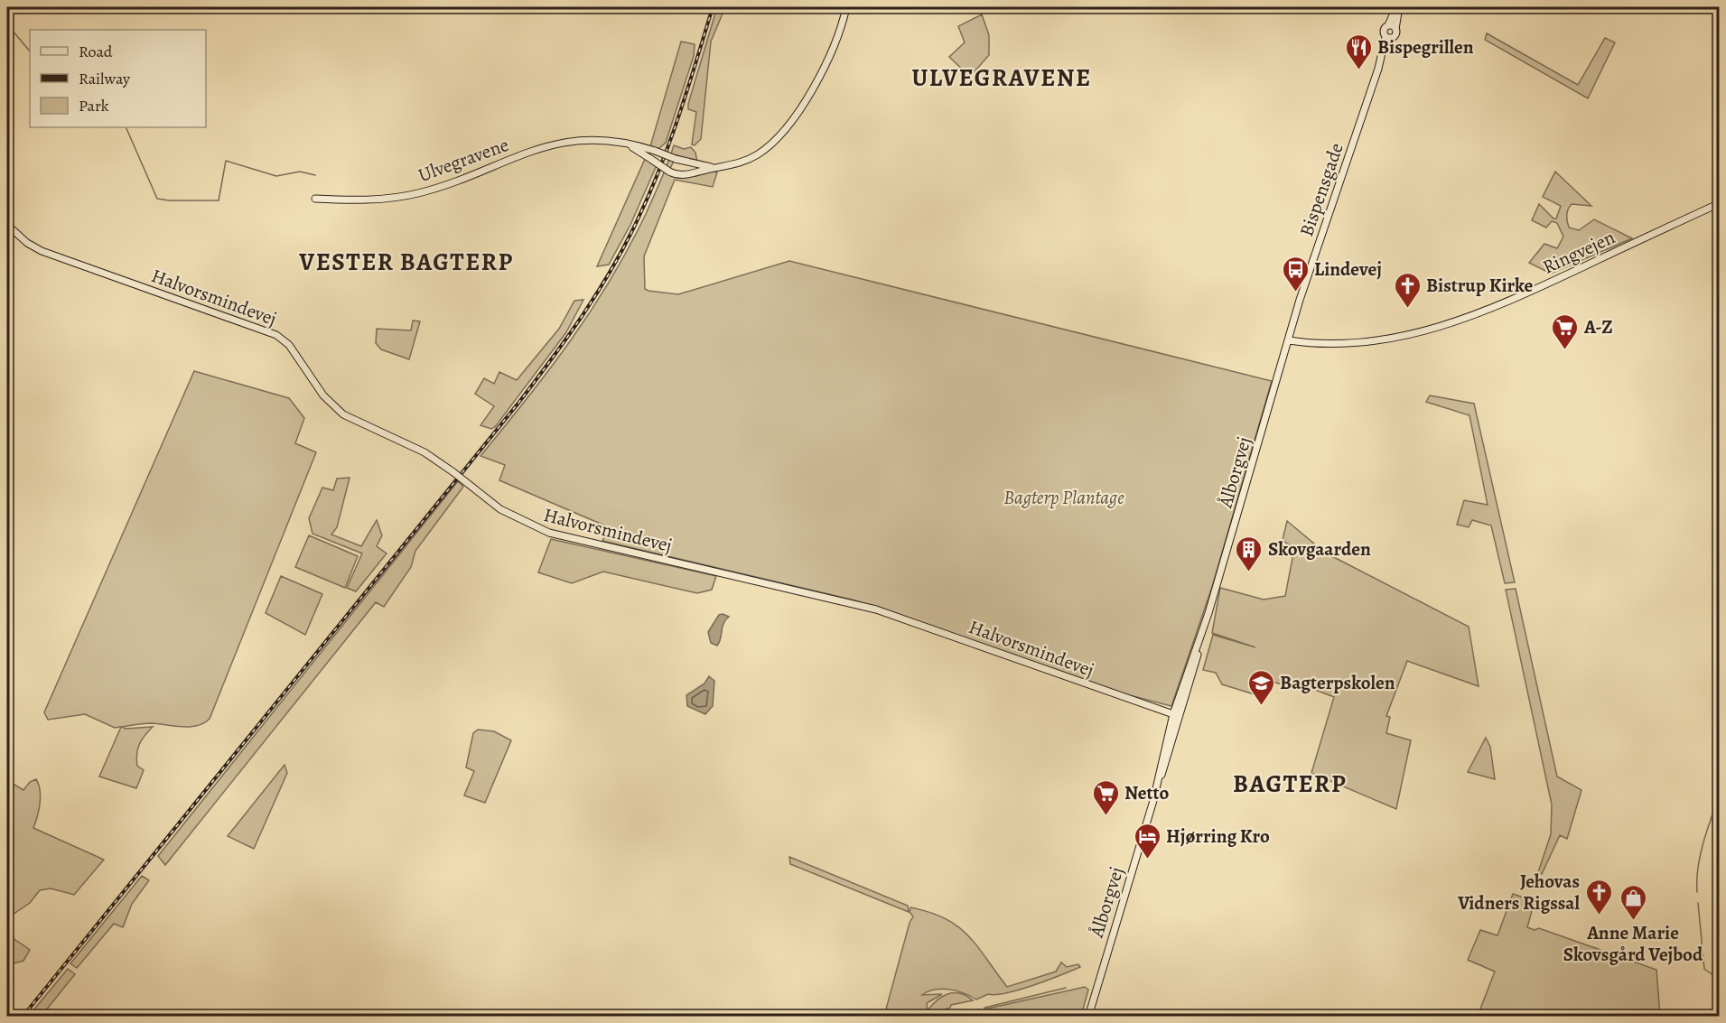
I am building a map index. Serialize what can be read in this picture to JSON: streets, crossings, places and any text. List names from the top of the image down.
{
  "streets": {
    "street": [
      "Ulvegravene",
      "Bispensgade",
      "Ringvejen",
      "Halvorsmindevej",
      "Ålborgvej"
    ]
  },
  "crossings": [
    ["Bispensgade", "Ringvejen"],
    ["Bispensgade", "Ålborgvej"],
    ["Ringvejen", "Ålborgvej"],
    ["Halvorsmindevej", "Ålborgvej"]
  ],
  "districts": ["ULVEGRAVENE", "VESTER BAGTERP", "BAGTERP"],
  "parks": ["Bagterp Plantage"],
  "places": {
    "restaurant": ["Bispegrillen"],
    "bus stop": ["Lindevej"],
    "church": ["Bistrup Kirke", "Jehovas Vidners Rigssal"],
    "supermarket": ["A-Z", "Netto"],
    "building": ["Skovgaarden"],
    "school or university": ["Bagterpskolen"],
    "hotel": ["Hjørring Kro"],
    "shop": ["Anne Marie Skovsgård Vejbod"]
  },
  "legend": ["Road", "Railway", "Park"]
}
